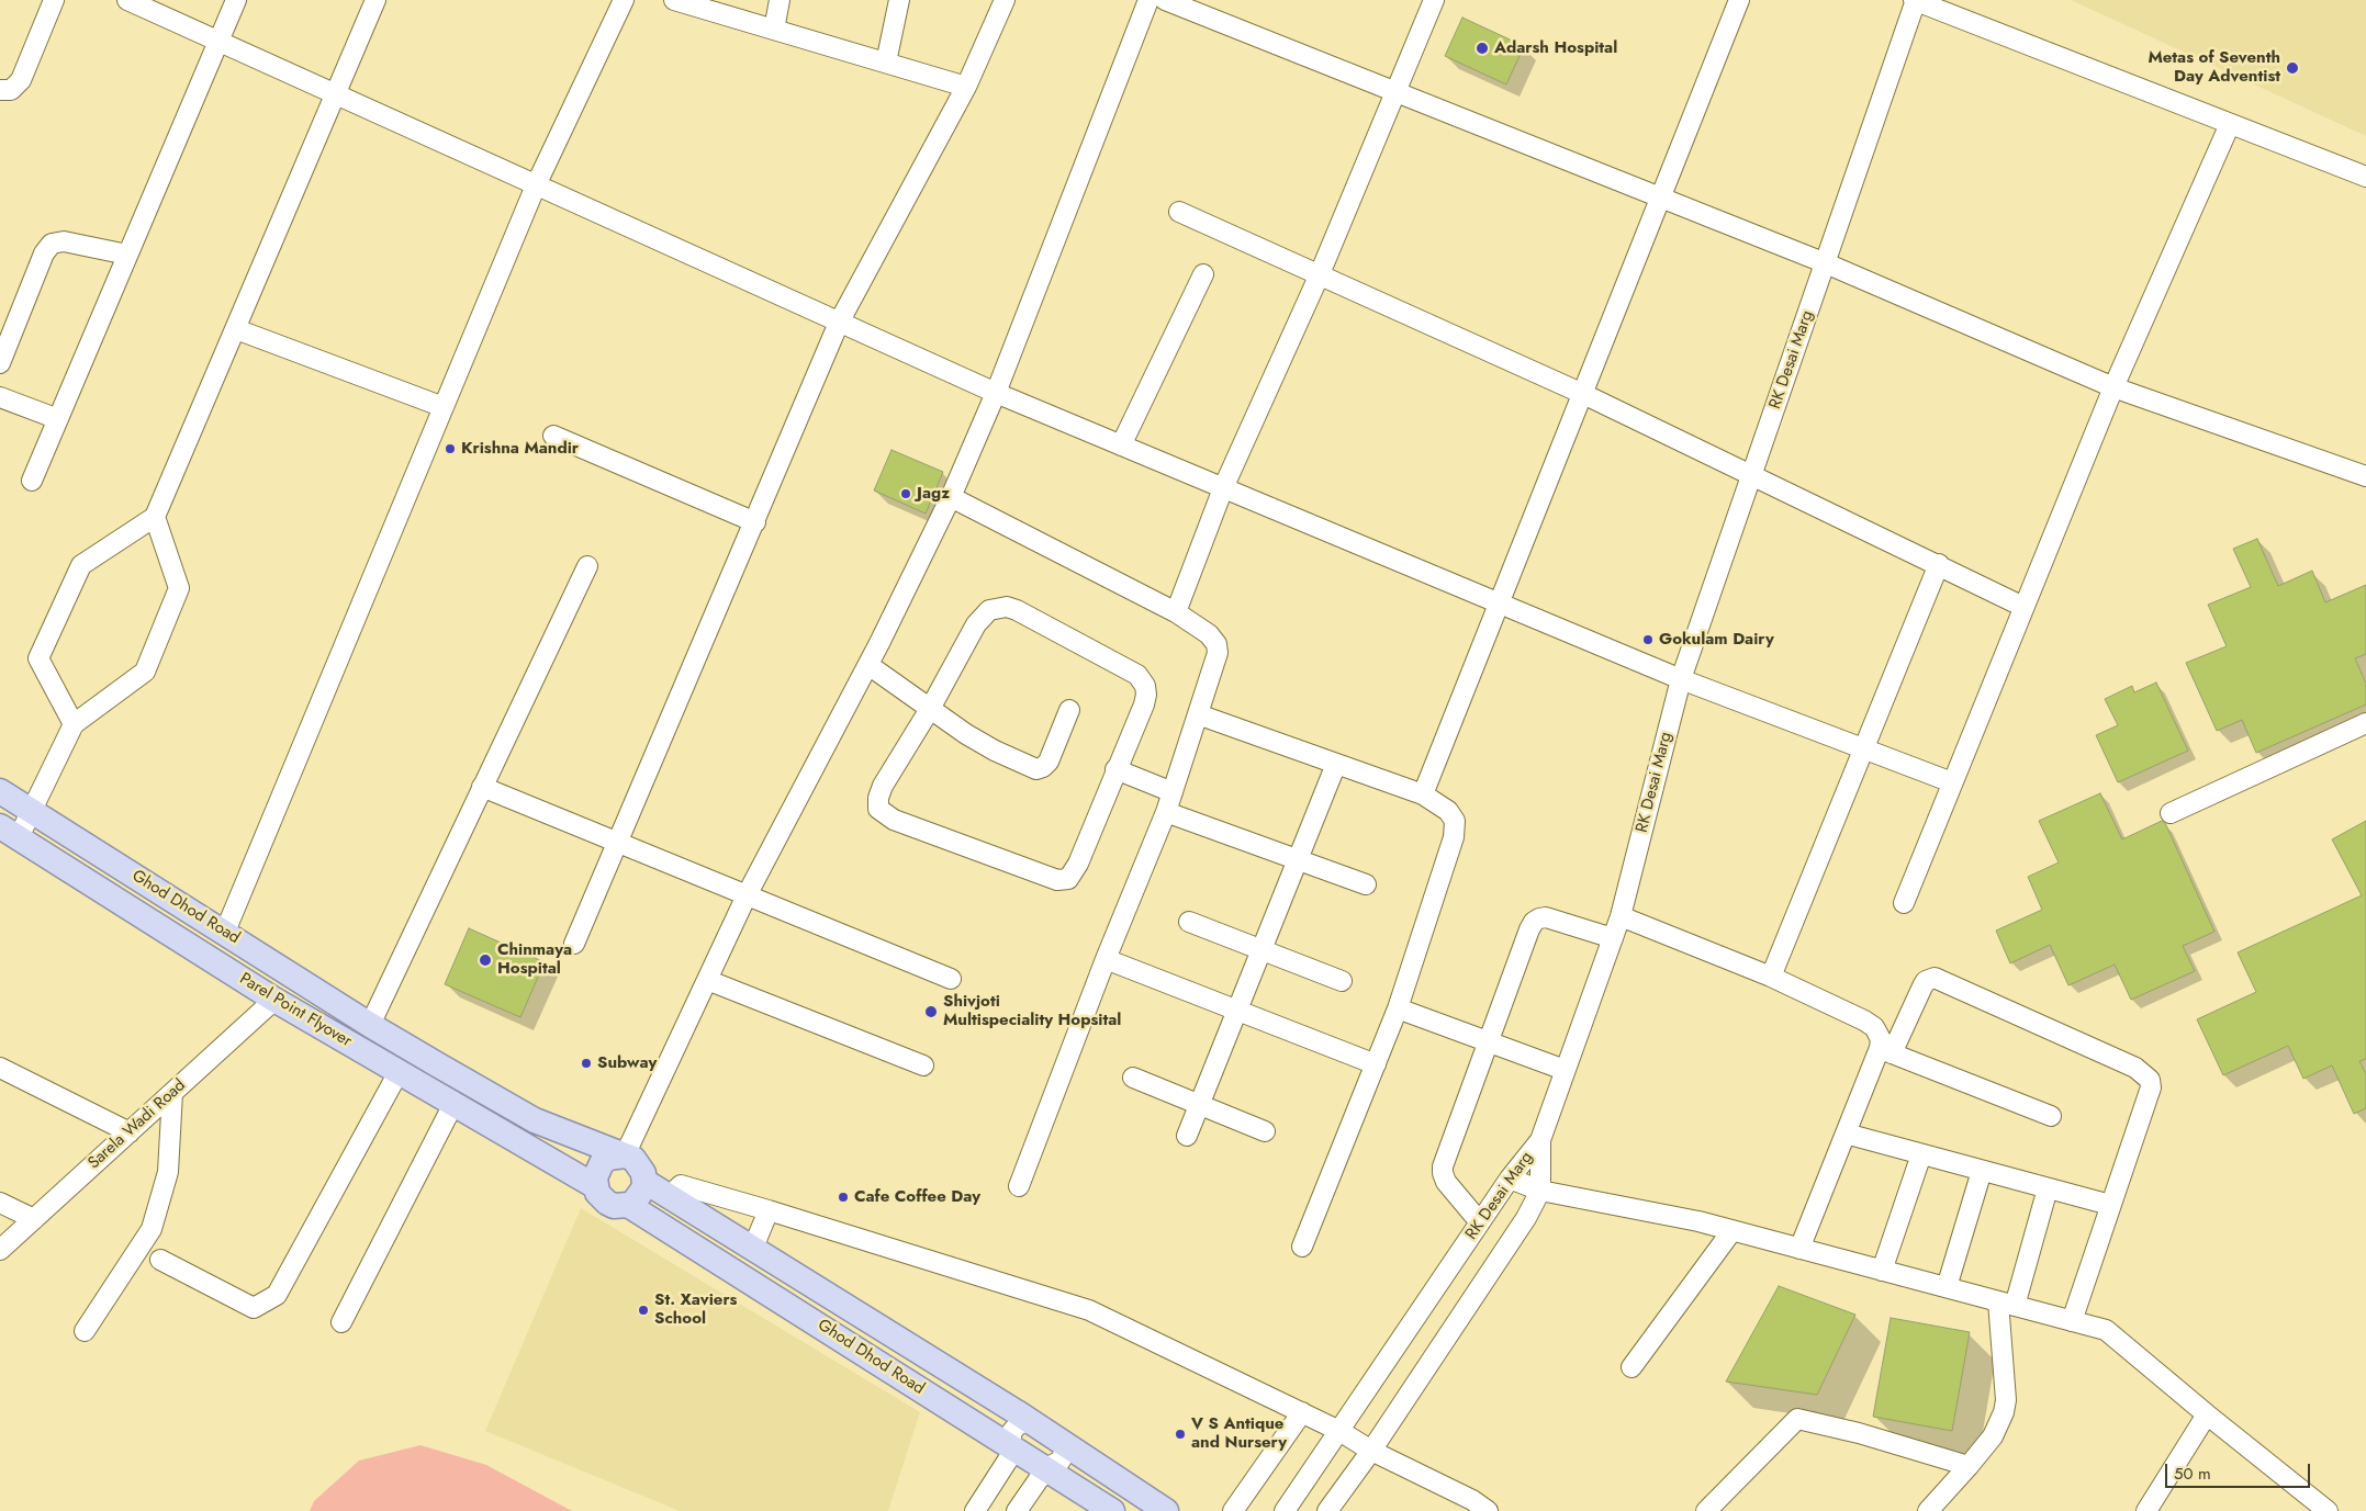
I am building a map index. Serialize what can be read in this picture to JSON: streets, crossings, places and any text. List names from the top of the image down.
{
  "streets": {
    "main road": ["Ghod Dhod Road", "Parel Point Flyover"],
    "street": ["RK Desai Marg", "Sarela Wadi Road"]
  },
  "crossings": [
    ["Ghod Dhod Road", "Parel Point Flyover"],
    ["Parel Point Flyover", "Sarela Wadi Road"]
  ],
  "places": [
    "Adarsh Hospital",
    "Metas of Seventh Day Adventist",
    "Krishna Mandir",
    "Jagz",
    "Gokulam Dairy",
    "Chinmaya Hospital",
    "Shivjoti Multispeciality Hopsital",
    "Subway",
    "Cafe Coffee Day",
    "St. Xaviers School",
    "V S Antique and Nursery"
  ],
  "scale_bar": "50 m"
}
